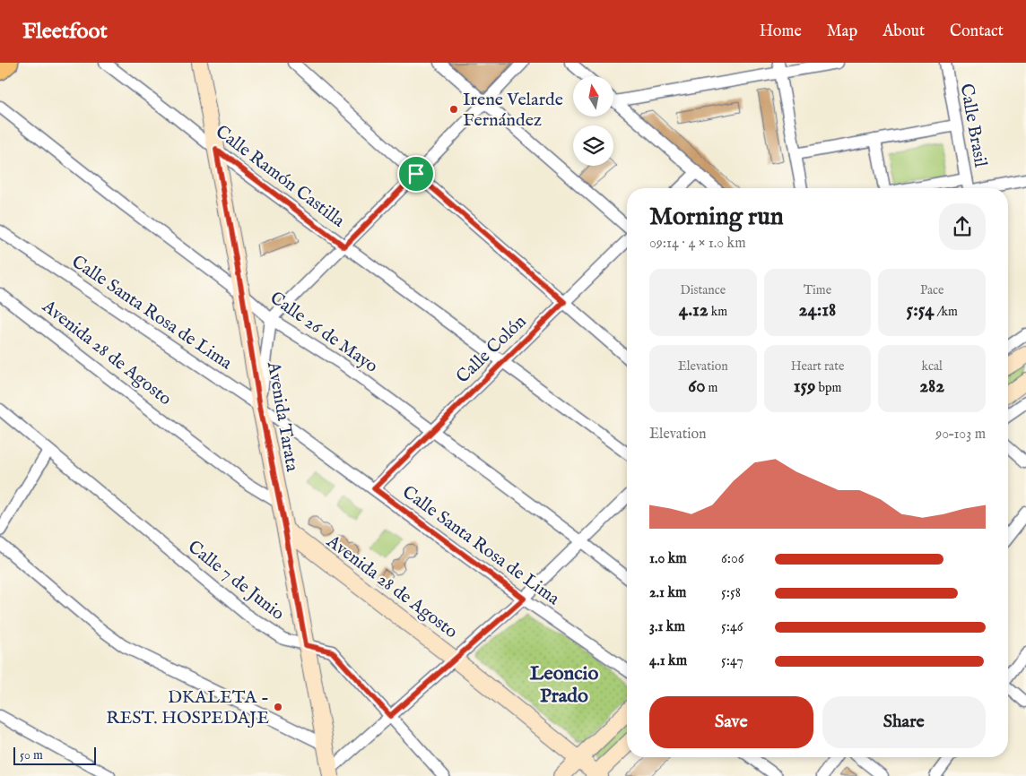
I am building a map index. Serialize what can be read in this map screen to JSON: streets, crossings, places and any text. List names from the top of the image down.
{
  "streets": {
    "street": [
      "Calle Brasil",
      "Calle Ramón Castilla",
      "Calle Santa Rosa de Lima",
      "Calle 26 de Mayo",
      "Calle Colón",
      "Avenida 28 de Agosto",
      "Avenida Tarata",
      "Calle 7 de Junio"
    ]
  },
  "crossings": [
    ["Calle Ramón Castilla", "Calle Colón"],
    ["Calle Ramón Castilla", "Avenida Tarata"],
    ["Calle Santa Rosa de Lima", "Calle Colón"],
    ["Calle Santa Rosa de Lima", "Avenida Tarata"],
    ["Calle 26 de Mayo", "Calle Colón"],
    ["Calle 26 de Mayo", "Avenida Tarata"],
    ["Avenida 28 de Agosto", "Avenida Tarata"],
    ["Avenida Tarata", "Calle 7 de Junio"]
  ],
  "districts": ["Leoncio Prado"],
  "places": ["Irene Velarde Fernández", "DKALETA - REST. HOSPEDAJE"],
  "scale_bar": "50 m",
  "north": "top",
  "page": {
    "header": "Fleetfoot",
    "nav": [
      "Home",
      "Map",
      "About",
      "Contact"
    ],
    "heading": ["Morning run", "09:14 · 4 × 1.0 km"],
    "stats": [
      ["Distance", "4.12 km"],
      ["Time", "24:18"],
      ["Pace", "5:54 /km"],
      ["Elevation", "60 m"],
      ["Heart rate", "159 bpm"],
      ["kcal", "282"]
    ],
    "chart": ["Elevation", "90–103 m"],
    "list": [
      {
        "name": "1.0 km",
        "note": "6:06"
      },
      {
        "name": "2.1 km",
        "note": "5:58"
      },
      {
        "name": "3.1 km",
        "note": "5:46"
      },
      {
        "name": "4.1 km",
        "note": "5:47"
      }
    ],
    "buttons": ["Save", "Share"],
    "scale": "50 m"
  }
}
